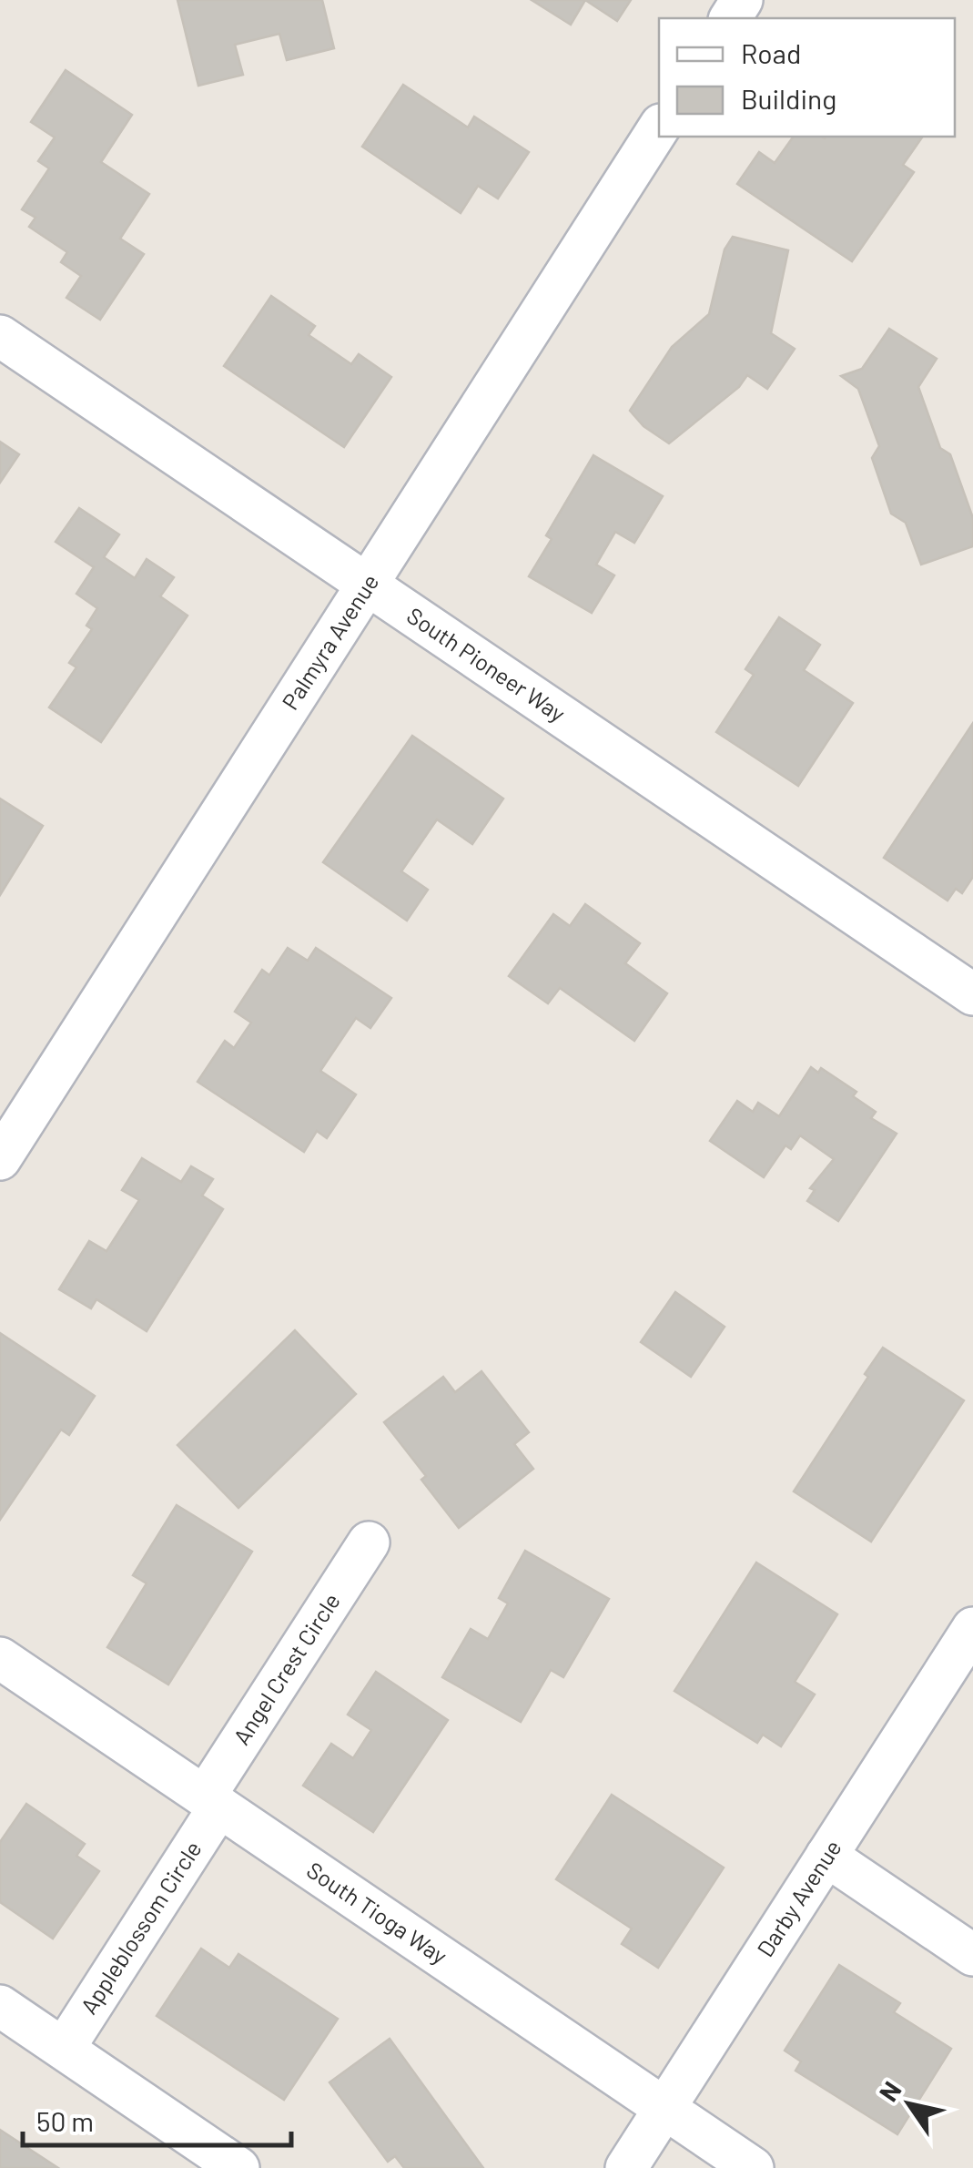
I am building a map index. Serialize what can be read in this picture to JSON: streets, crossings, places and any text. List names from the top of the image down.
{
  "streets": {
    "street": [
      "Palmyra Avenue",
      "South Pioneer Way",
      "Angel Crest Circle",
      "Darby Avenue",
      "South Tioga Way",
      "Appleblossom Circle"
    ]
  },
  "crossings": [
    ["Palmyra Avenue", "South Pioneer Way"],
    ["Angel Crest Circle", "South Tioga Way"],
    ["Angel Crest Circle", "Appleblossom Circle"],
    ["Darby Avenue", "South Tioga Way"],
    ["South Tioga Way", "Appleblossom Circle"]
  ],
  "legend": ["Road", "Building"],
  "scale_bar": "50 m",
  "north": "top left"
}
